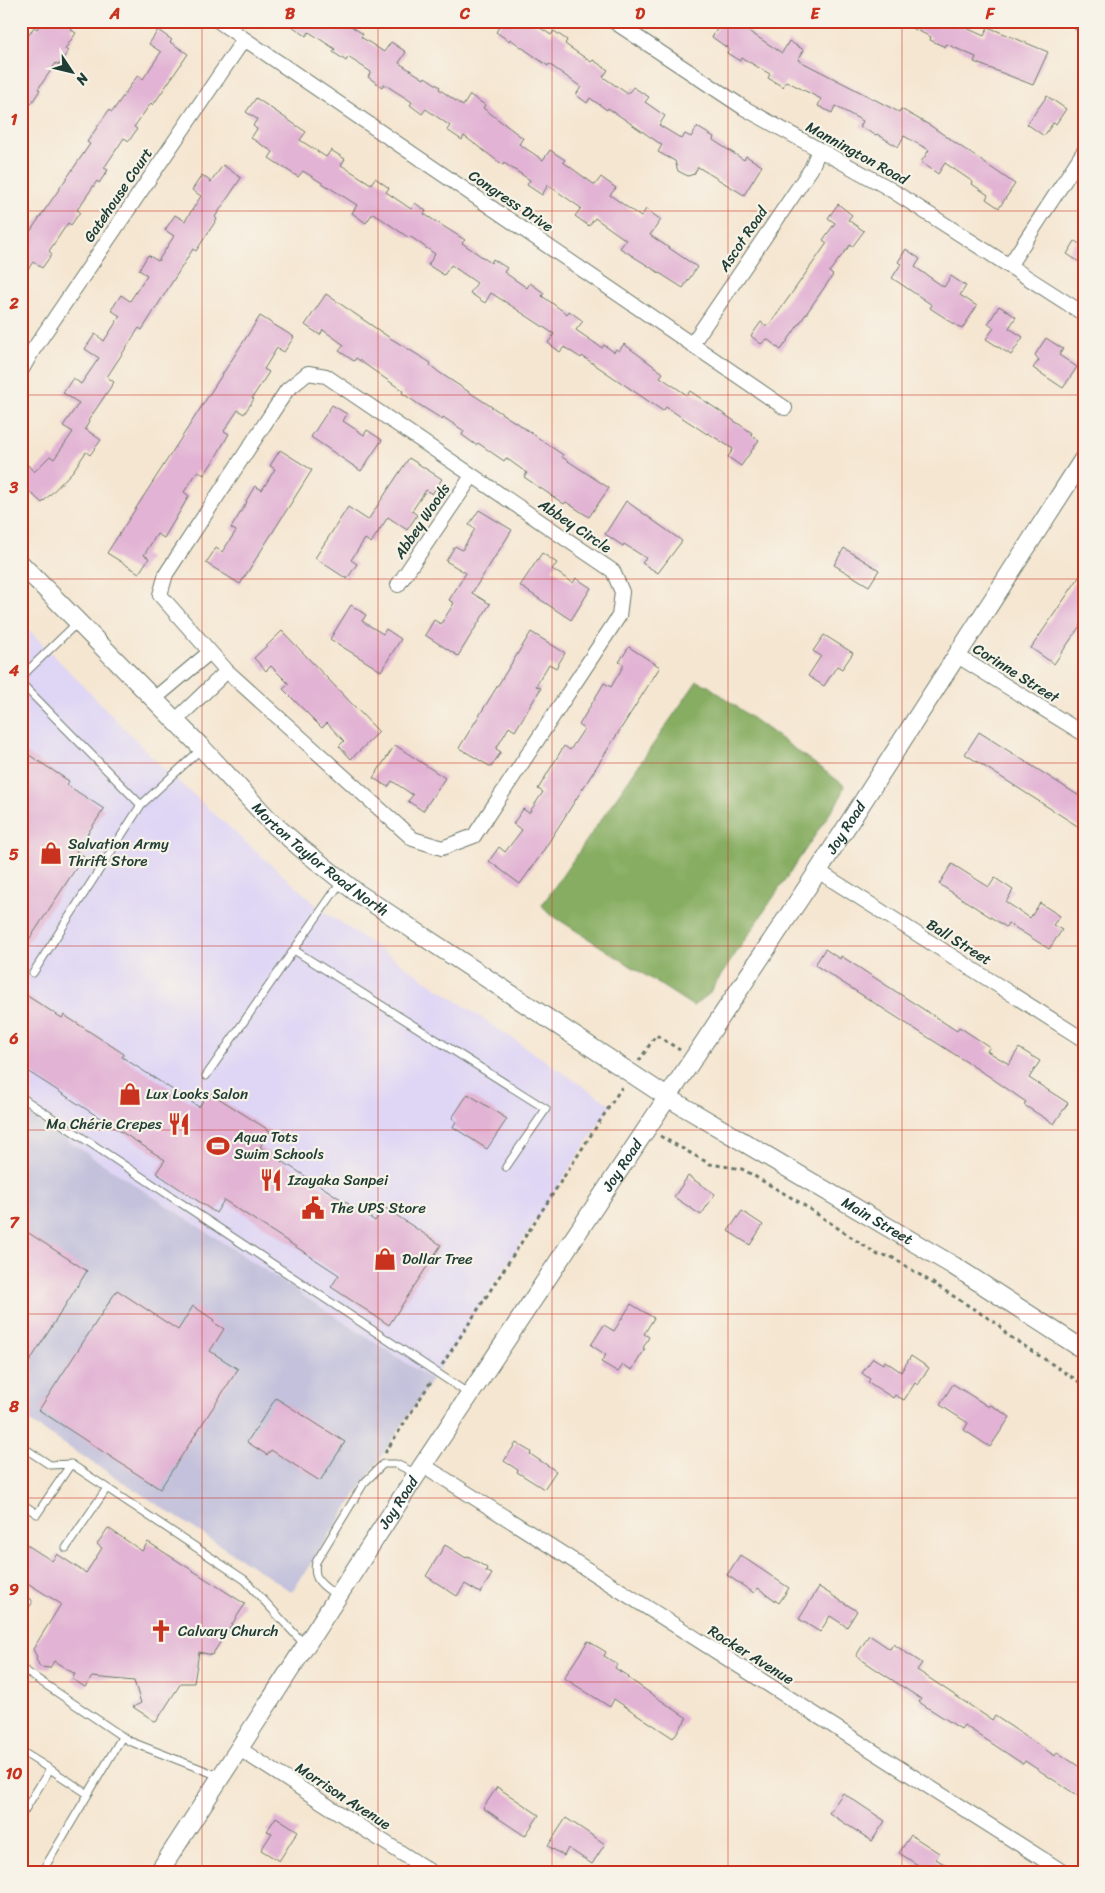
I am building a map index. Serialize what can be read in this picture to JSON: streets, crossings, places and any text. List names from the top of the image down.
{
  "streets": {
    "street": [
      "Mannington Road",
      "Gatehouse Court",
      "Congress Drive",
      "Ascot Road",
      "Abbey Woods",
      "Abbey Circle",
      "Corinne Street",
      "Joy Road",
      "Morton Taylor Road North",
      "Ball Street",
      "Main Street",
      "Rocker Avenue",
      "Morrison Avenue"
    ]
  },
  "crossings": [
    ["Mannington Road", "Ascot Road"],
    ["Gatehouse Court", "Congress Drive"],
    ["Congress Drive", "Ascot Road"],
    ["Abbey Woods", "Abbey Circle"],
    ["Corinne Street", "Joy Road"],
    ["Joy Road", "Morton Taylor Road North"],
    ["Joy Road", "Ball Street"],
    ["Joy Road", "Main Street"],
    ["Joy Road", "Rocker Avenue"],
    ["Joy Road", "Morrison Avenue"],
    ["Morton Taylor Road North", "Main Street"]
  ],
  "places": {
    "shop": ["Salvation Army Thrift Store", "Lux Looks Salon", "Dollar Tree"],
    "restaurant": ["Ma Chérie Crepes", "Izayaka Sanpei"],
    "sports": ["Aqua Tots Swim Schools"],
    "public building": ["The UPS Store"],
    "church": ["Calvary Church"]
  },
  "north": "bottom right",
  "grid": {
    "columns": [
      "A",
      "B",
      "C",
      "D",
      "E",
      "F"
    ],
    "rows": [
      "1",
      "2",
      "3",
      "4",
      "5",
      "6",
      "7",
      "8",
      "9",
      "10"
    ]
  }
}
